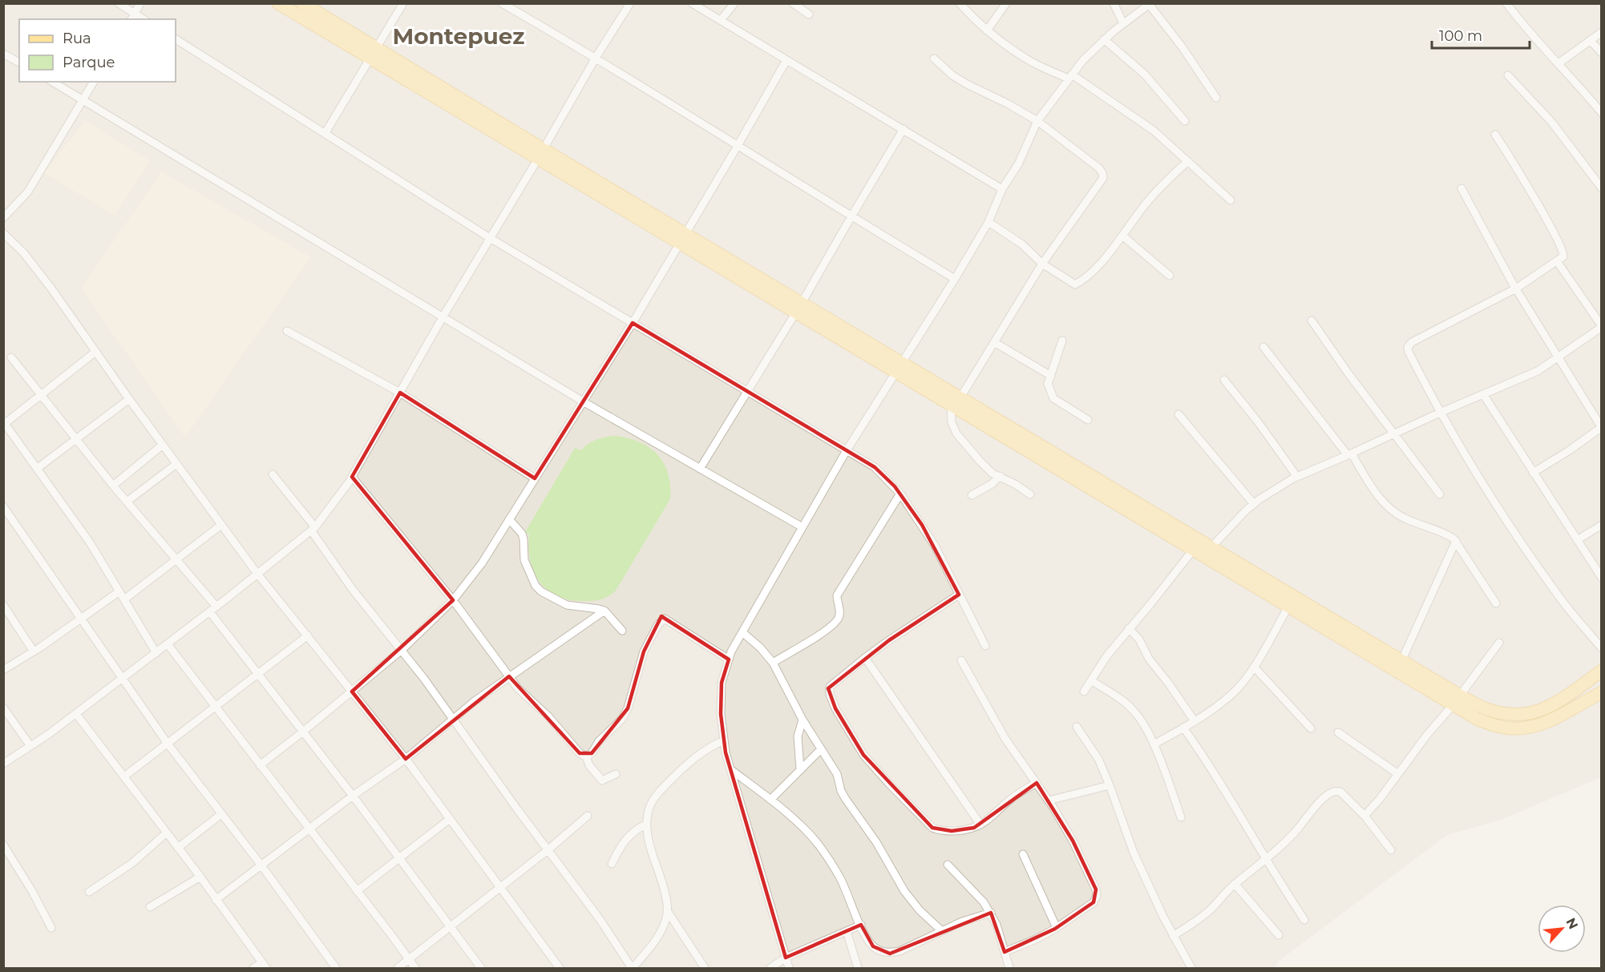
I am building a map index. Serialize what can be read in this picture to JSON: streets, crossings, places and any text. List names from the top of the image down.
{
  "districts": ["Montepuez"],
  "legend": ["Rua", "Parque"],
  "scale_bar": "100 m",
  "north": "top right"
}
